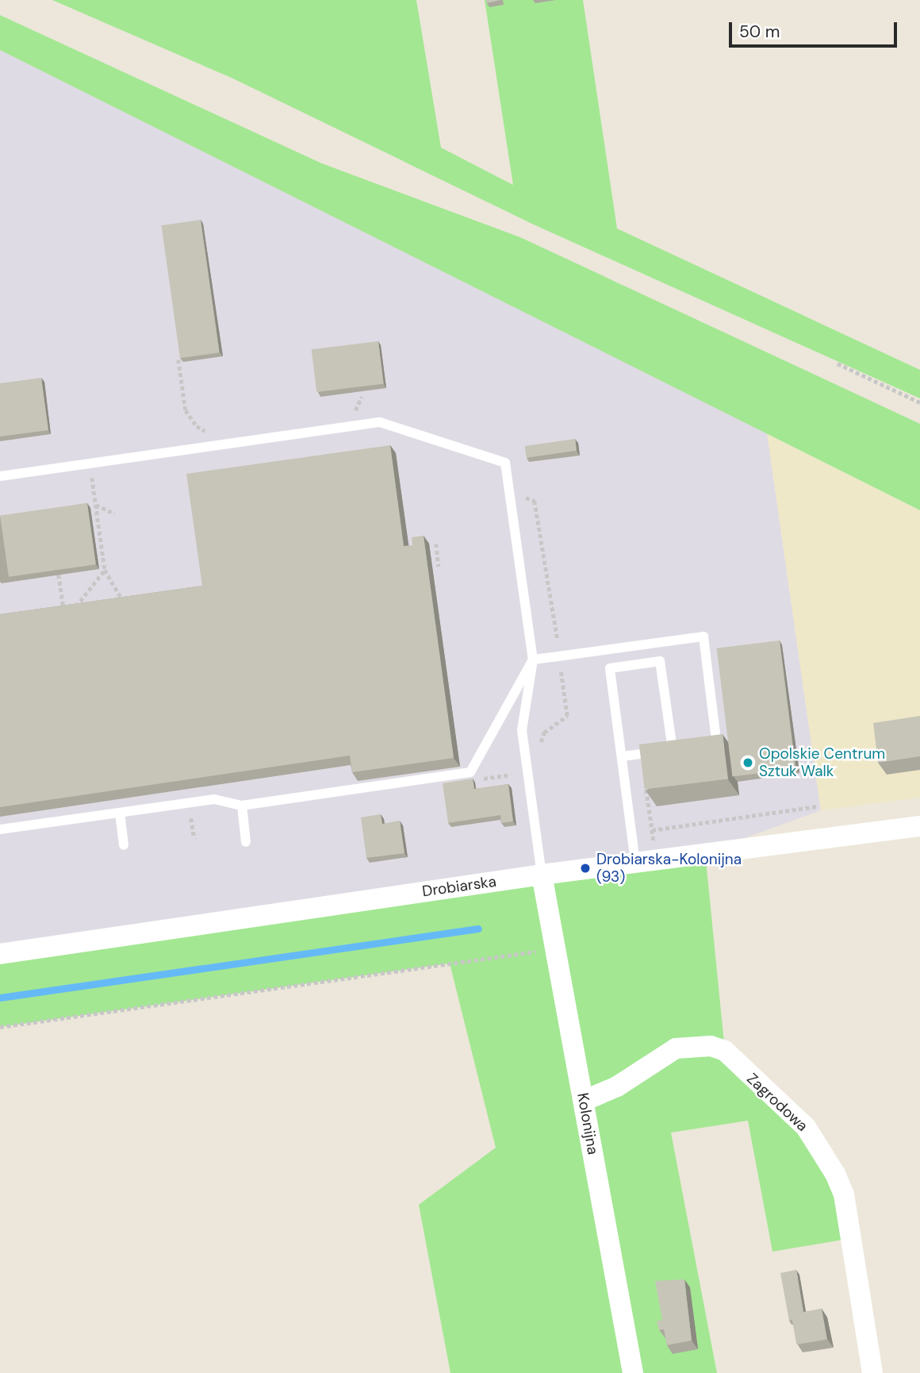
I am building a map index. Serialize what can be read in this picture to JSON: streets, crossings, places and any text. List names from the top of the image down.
{
  "streets": {
    "street": ["Drobiarska", "Zagrodowa", "Kolonijna"]
  },
  "crossings": [
    ["Drobiarska", "Kolonijna"],
    ["Zagrodowa", "Kolonijna"]
  ],
  "places": ["Opolskie Centrum Sztuk Walk", "Drobiarska-Kolonijna (93)"],
  "scale_bar": "50 m"
}
